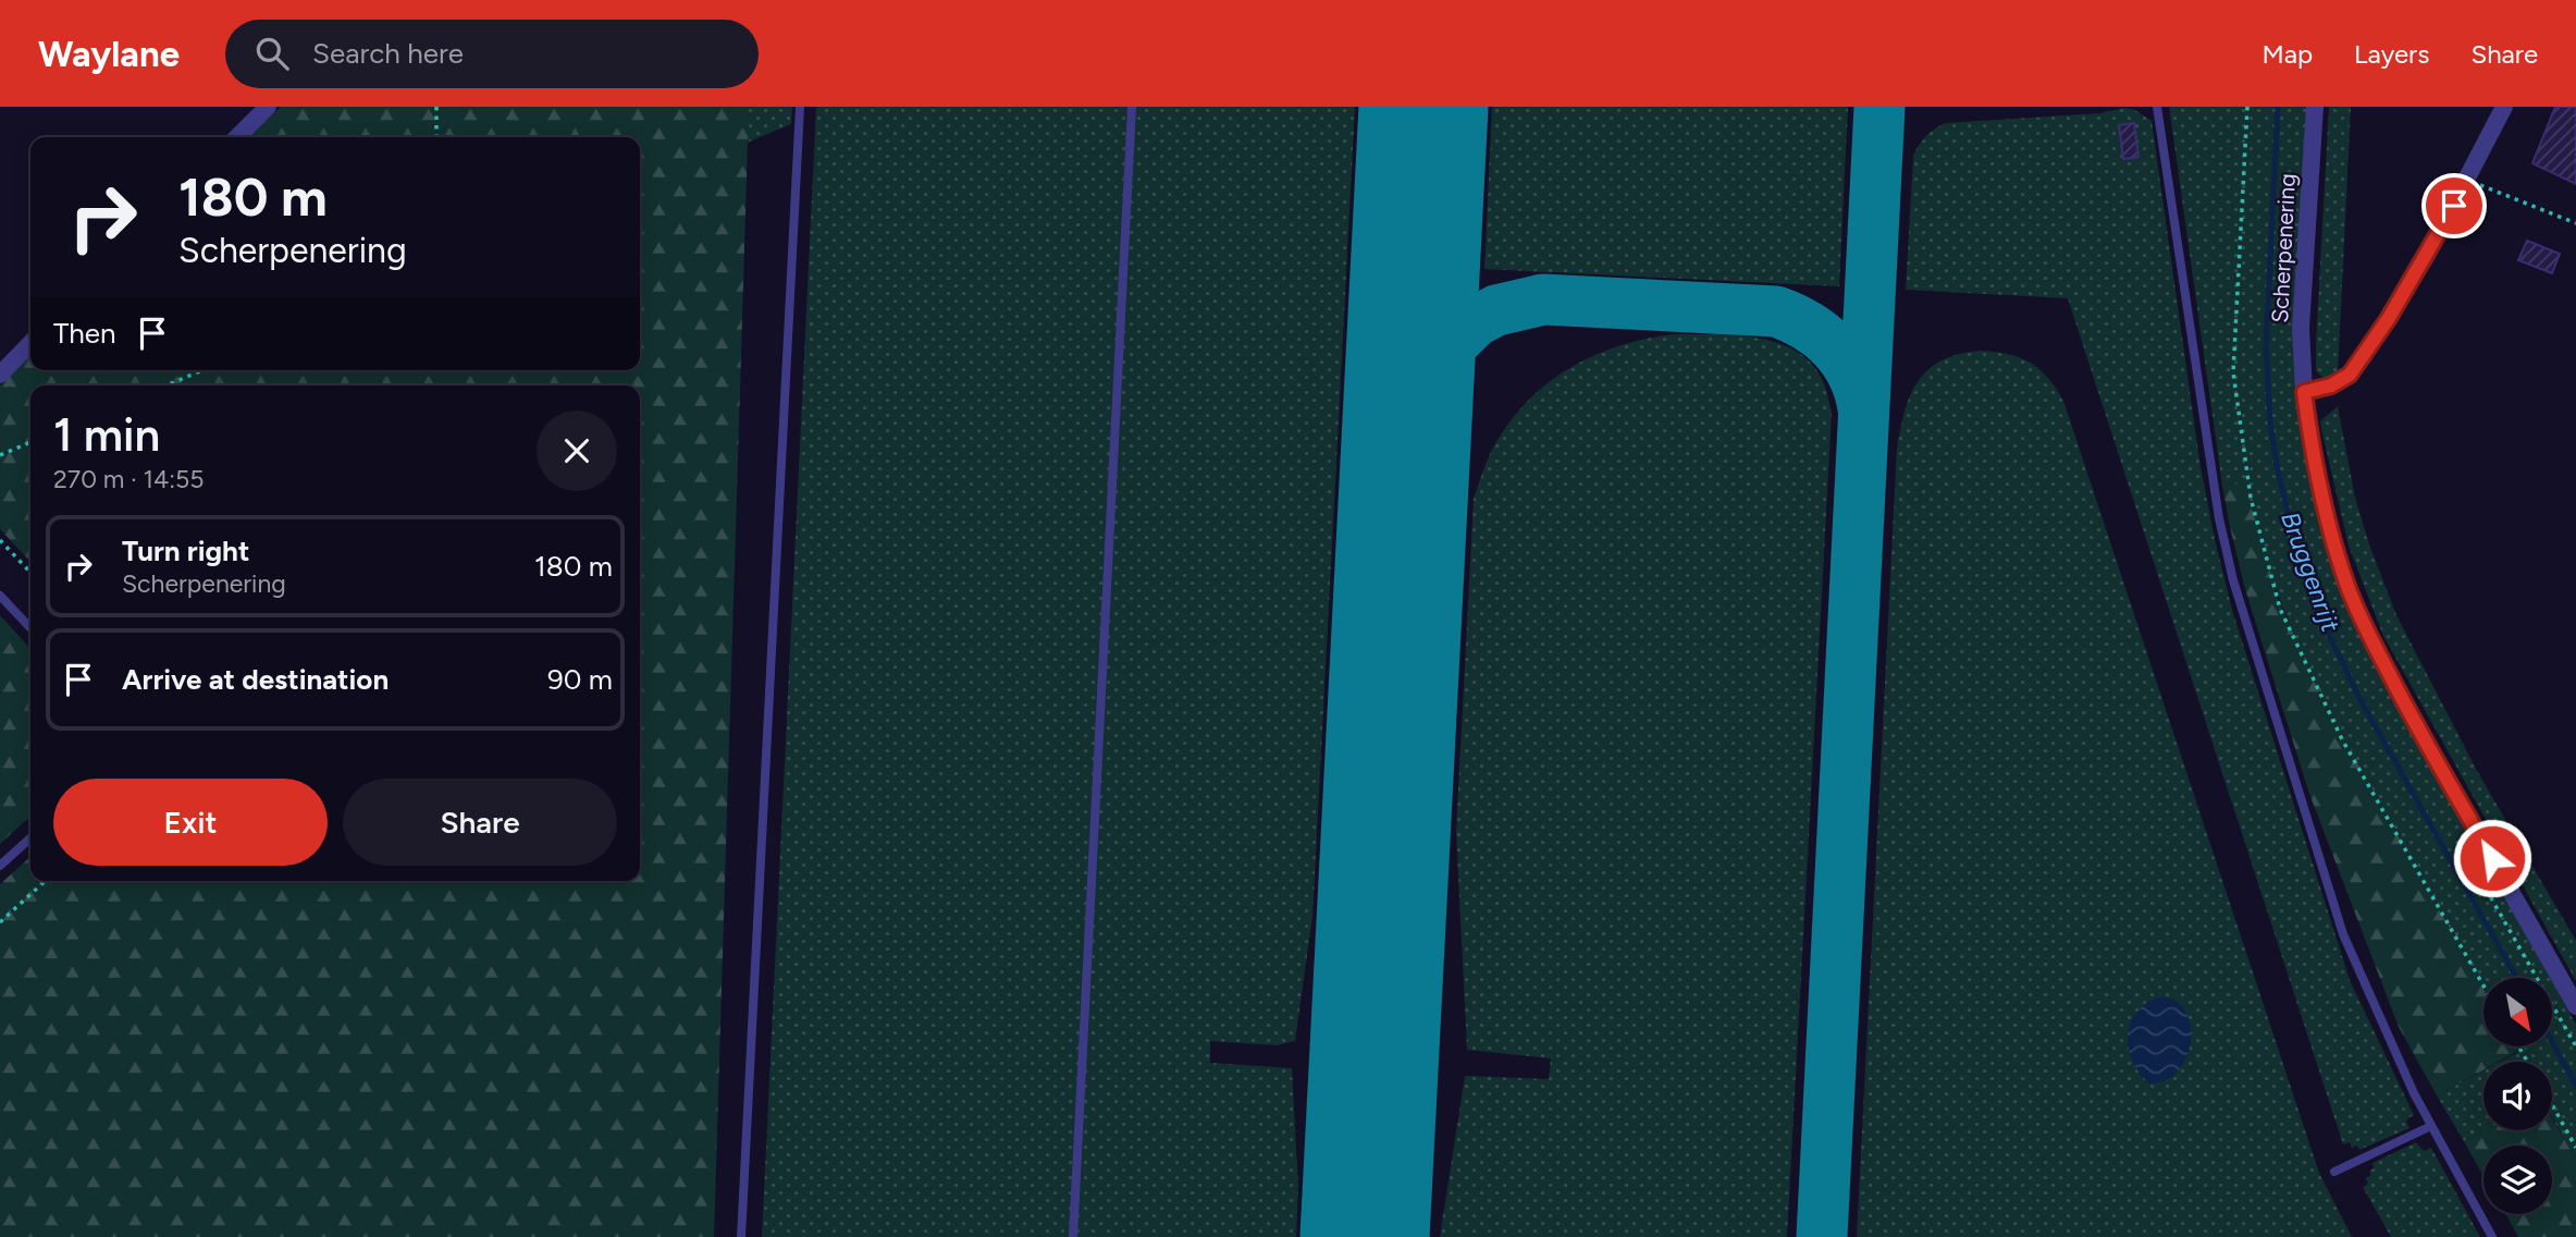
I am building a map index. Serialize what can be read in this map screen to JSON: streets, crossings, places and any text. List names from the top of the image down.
{
  "streets": {
    "street": ["Scherpenering"]
  },
  "water": ["Bruggenrijt"],
  "north": "bottom right",
  "page": {
    "header": "Waylane",
    "search": "Search here",
    "nav": ["Map", "Layers", "Share"],
    "turn": ["180 m", "Scherpenering"],
    "then": "Then",
    "heading": ["1 min", "270 m · 14:55"],
    "list": [
      {
        "name": "Turn right",
        "note": "Scherpenering",
        "value": "180 m"
      },
      {
        "name": "Arrive at destination",
        "value": "90 m"
      }
    ],
    "buttons": ["Exit", "Share"]
  }
}
